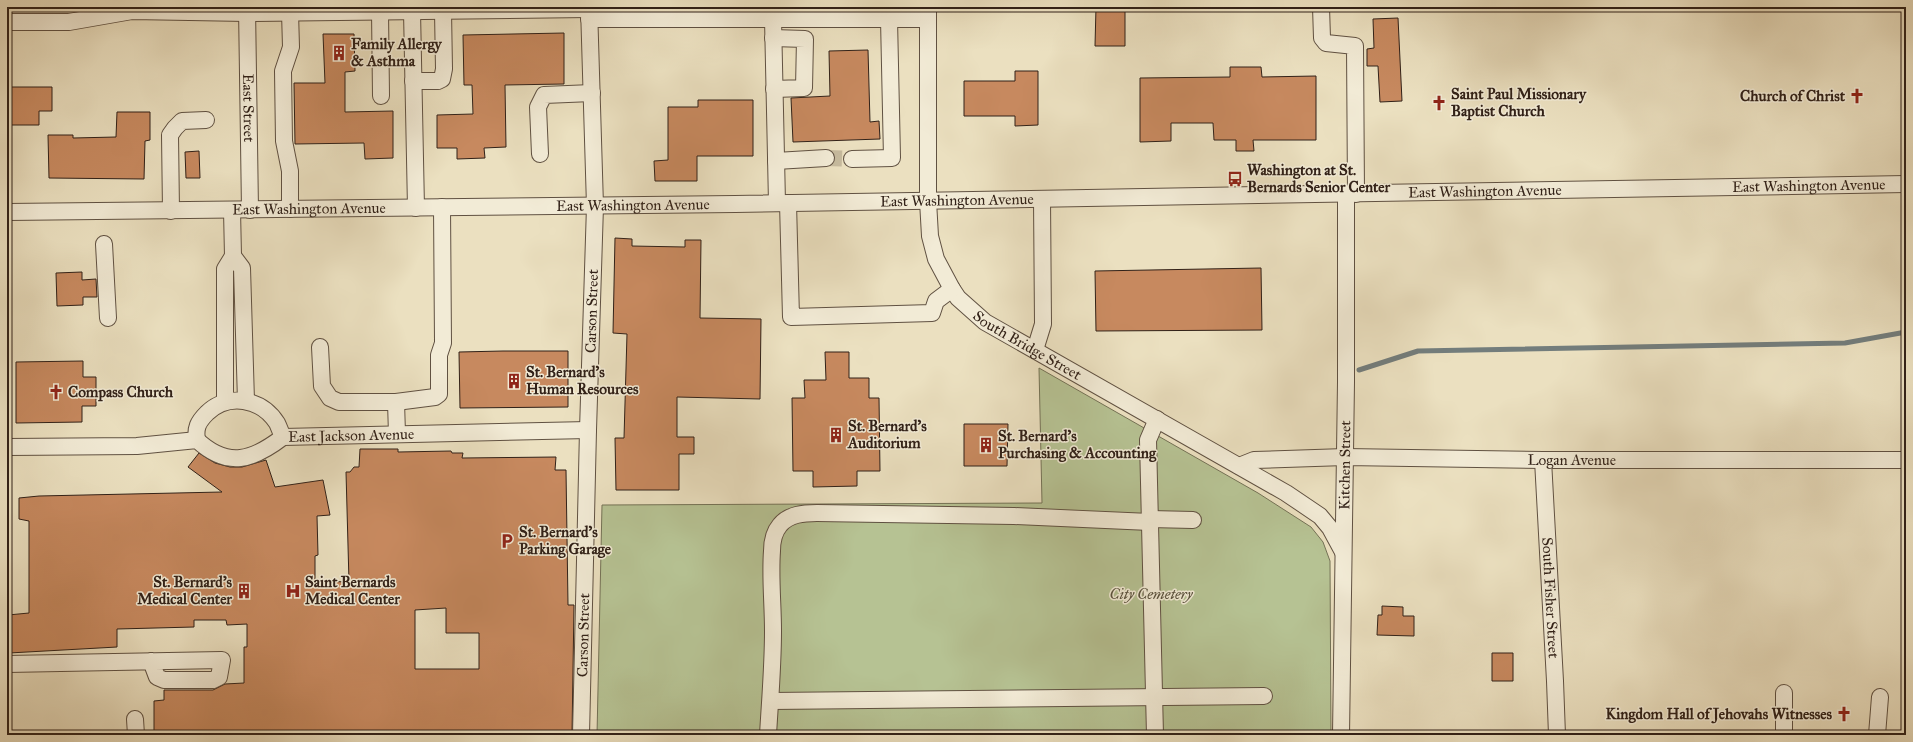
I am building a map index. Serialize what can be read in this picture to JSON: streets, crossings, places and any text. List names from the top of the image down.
{
  "streets": {
    "street": [
      "East Street",
      "East Washington Avenue",
      "Carson Street",
      "South Bridge Street",
      "East Jackson Avenue",
      "Logan Avenue",
      "Kitchen Street",
      "South Fisher Street"
    ]
  },
  "crossings": [
    ["East Street", "East Washington Avenue"],
    ["East Washington Avenue", "Carson Street"],
    ["East Washington Avenue", "South Bridge Street"],
    ["East Washington Avenue", "Kitchen Street"],
    ["Carson Street", "East Jackson Avenue"],
    ["South Bridge Street", "Logan Avenue"],
    ["South Bridge Street", "Kitchen Street"],
    ["Logan Avenue", "Kitchen Street"],
    ["Logan Avenue", "South Fisher Street"]
  ],
  "parks": ["City Cemetery"],
  "places": {
    "building": [
      "Family Allergy & Asthma",
      "St. Bernard's Human Resources",
      "St. Bernard's Auditorium",
      "St. Bernard's Purchasing & Accounting",
      "St. Bernard's Medical Center"
    ],
    "church": [
      "Church of Christ",
      "Saint Paul Missionary Baptist Church",
      "Compass Church",
      "Kingdom Hall of Jehovahs Witnesses"
    ],
    "bus stop": ["Washington at St. Bernards Senior Center"],
    "parking": ["St. Bernard's Parking Garage"],
    "hospital": ["Saint Bernards Medical Center"]
  }
}
